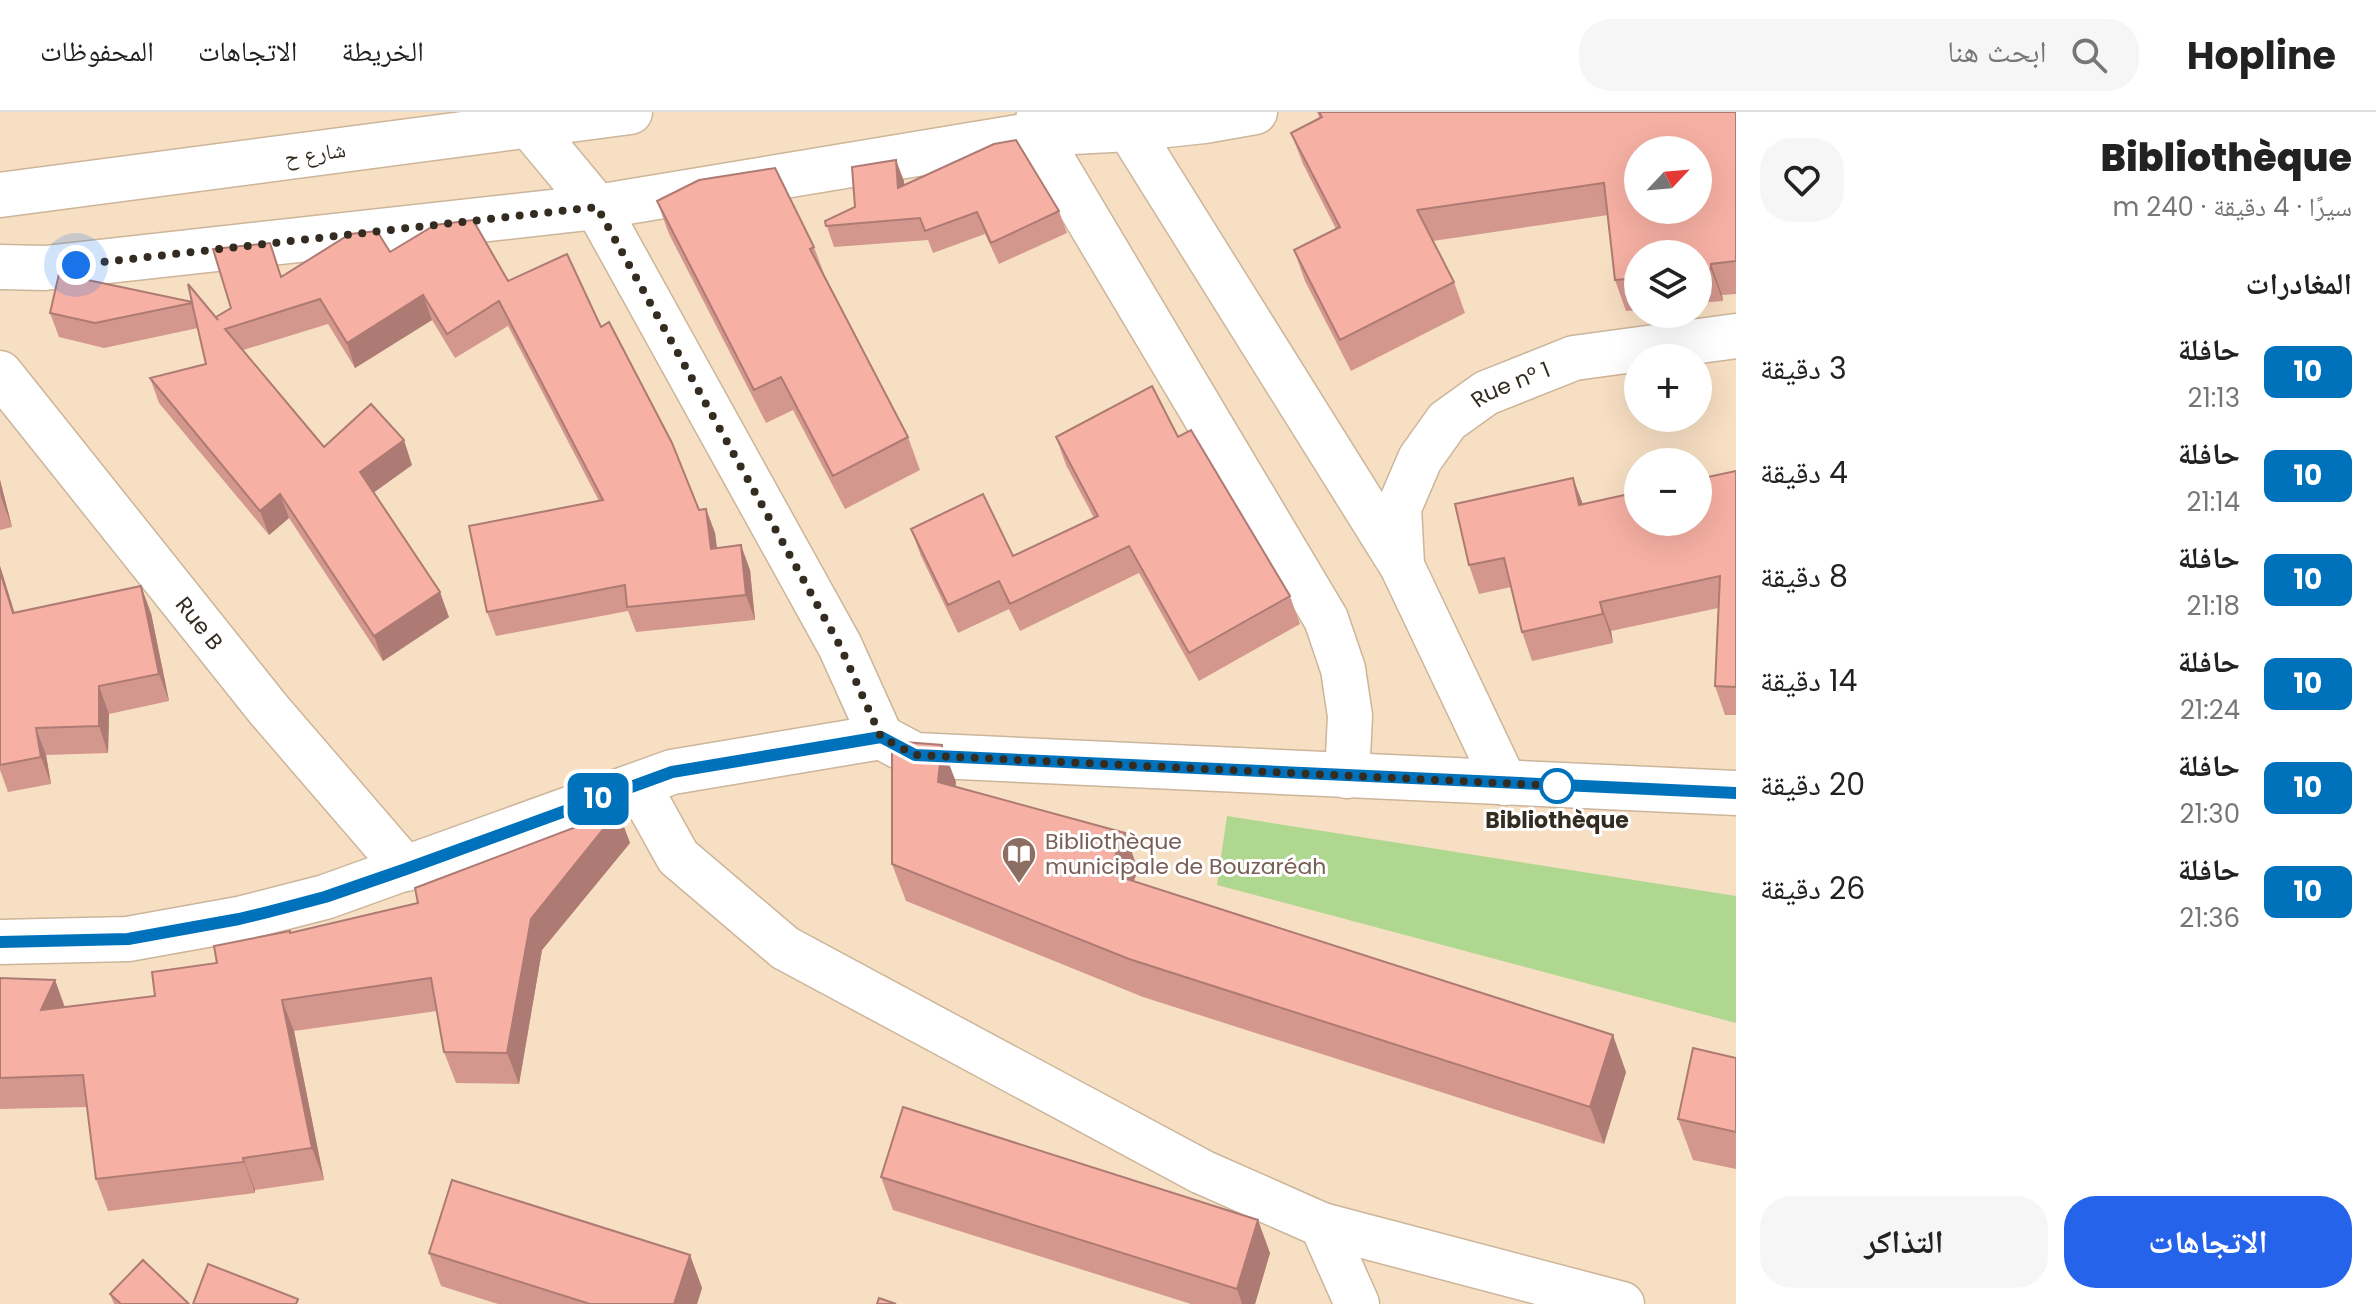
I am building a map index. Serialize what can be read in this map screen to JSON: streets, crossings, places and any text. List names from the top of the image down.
{
  "streets": {
    "street": ["شارع ح", "Rue n° 1", "Rue B"]
  },
  "places": {
    "other": ["Bibliothèque"],
    "library": ["Bibliothèque municipale de Bouzaréah"]
  },
  "lines": ["bus line 10"],
  "north": "top right",
  "page": {
    "header": "Hopline",
    "search": "ابحث هنا",
    "nav": ["الخريطة", "الاتجاهات", "المحفوظات"],
    "heading": [
      ["Bibliothèque", "سيرًا · 4 دقيقة · 240 m"],
      "المغادرات"
    ],
    "on_map": "10",
    "map_buttons": ["+", "−"],
    "list": [
      {
        "mark": "10",
        "name": "حافلة",
        "note": "21:13",
        "value": "3 دقيقة"
      },
      {
        "mark": "10",
        "name": "حافلة",
        "note": "21:14",
        "value": "4 دقيقة"
      },
      {
        "mark": "10",
        "name": "حافلة",
        "note": "21:18",
        "value": "8 دقيقة"
      },
      {
        "mark": "10",
        "name": "حافلة",
        "note": "21:24",
        "value": "14 دقيقة"
      },
      {
        "mark": "10",
        "name": "حافلة",
        "note": "21:30",
        "value": "20 دقيقة"
      },
      {
        "mark": "10",
        "name": "حافلة",
        "note": "21:36",
        "value": "26 دقيقة"
      }
    ],
    "buttons": ["الاتجاهات", "التذاكر"]
  }
}
